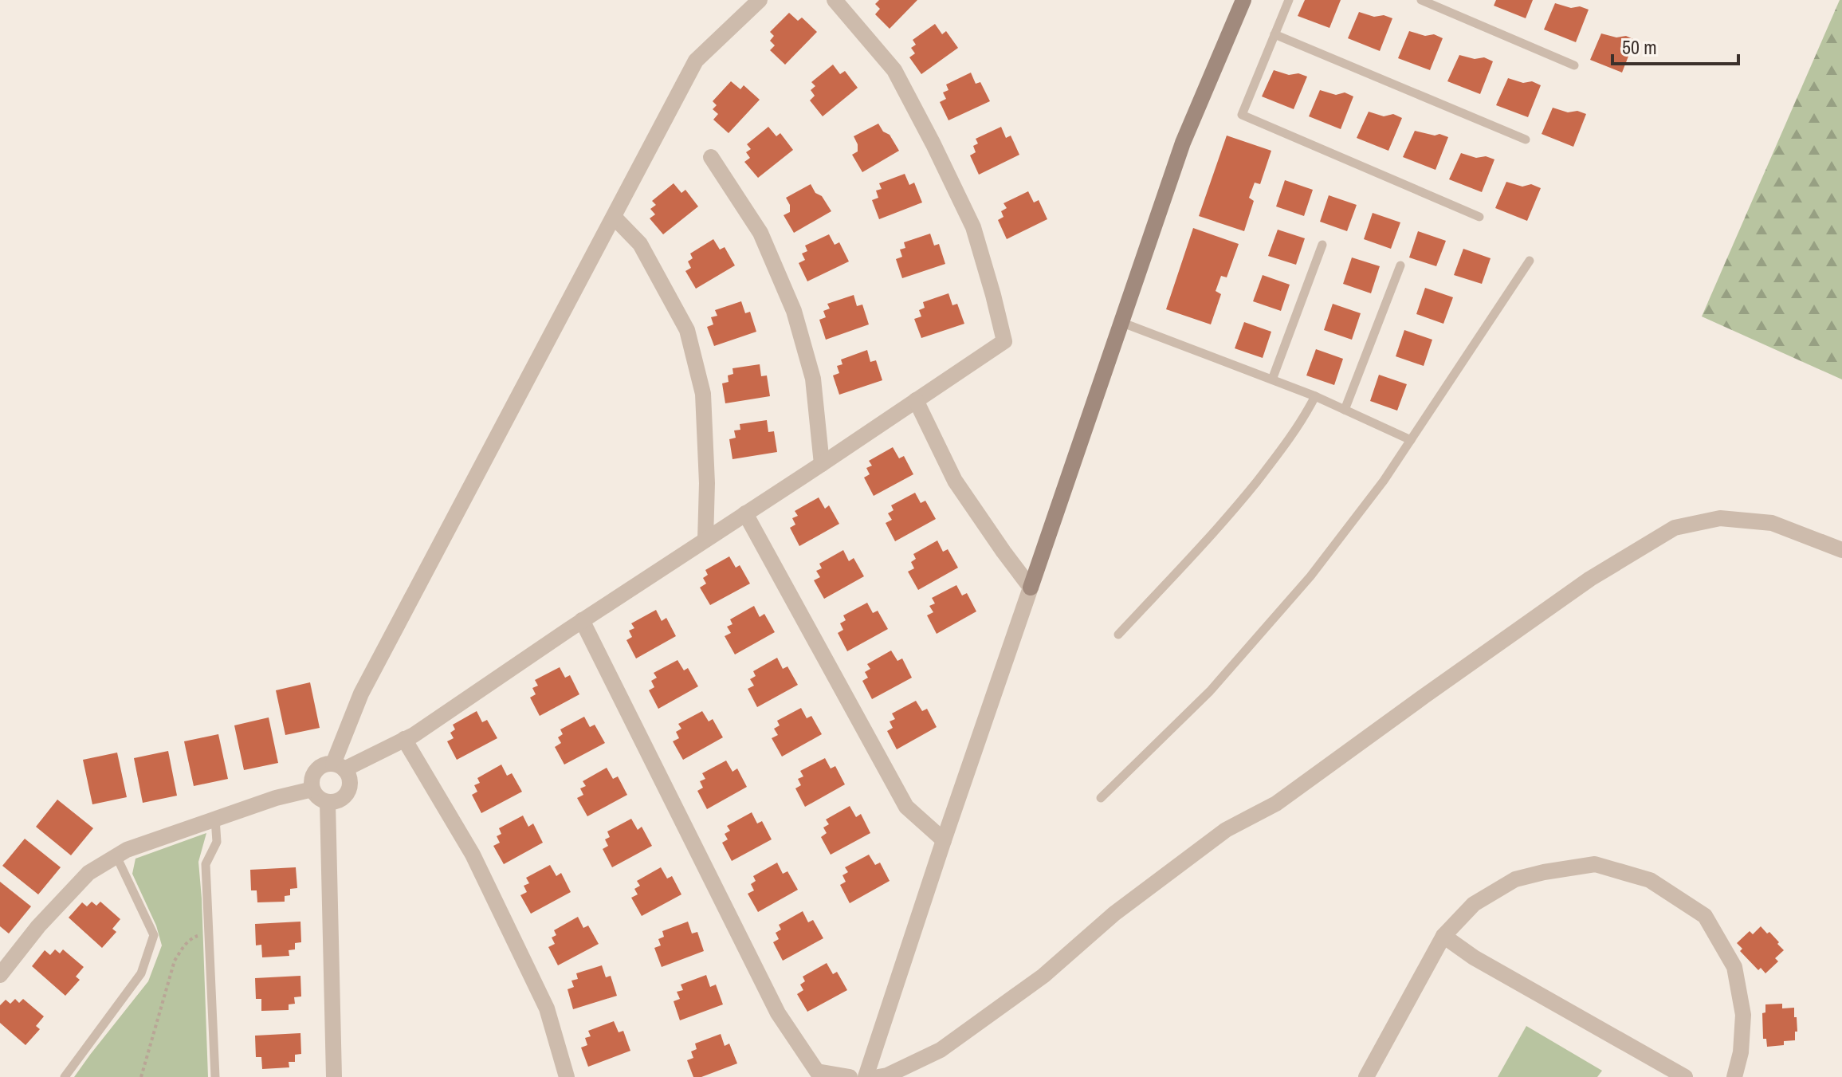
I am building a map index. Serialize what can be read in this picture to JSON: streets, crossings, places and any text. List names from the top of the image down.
{
  "scale_bar": "50 m"
}
